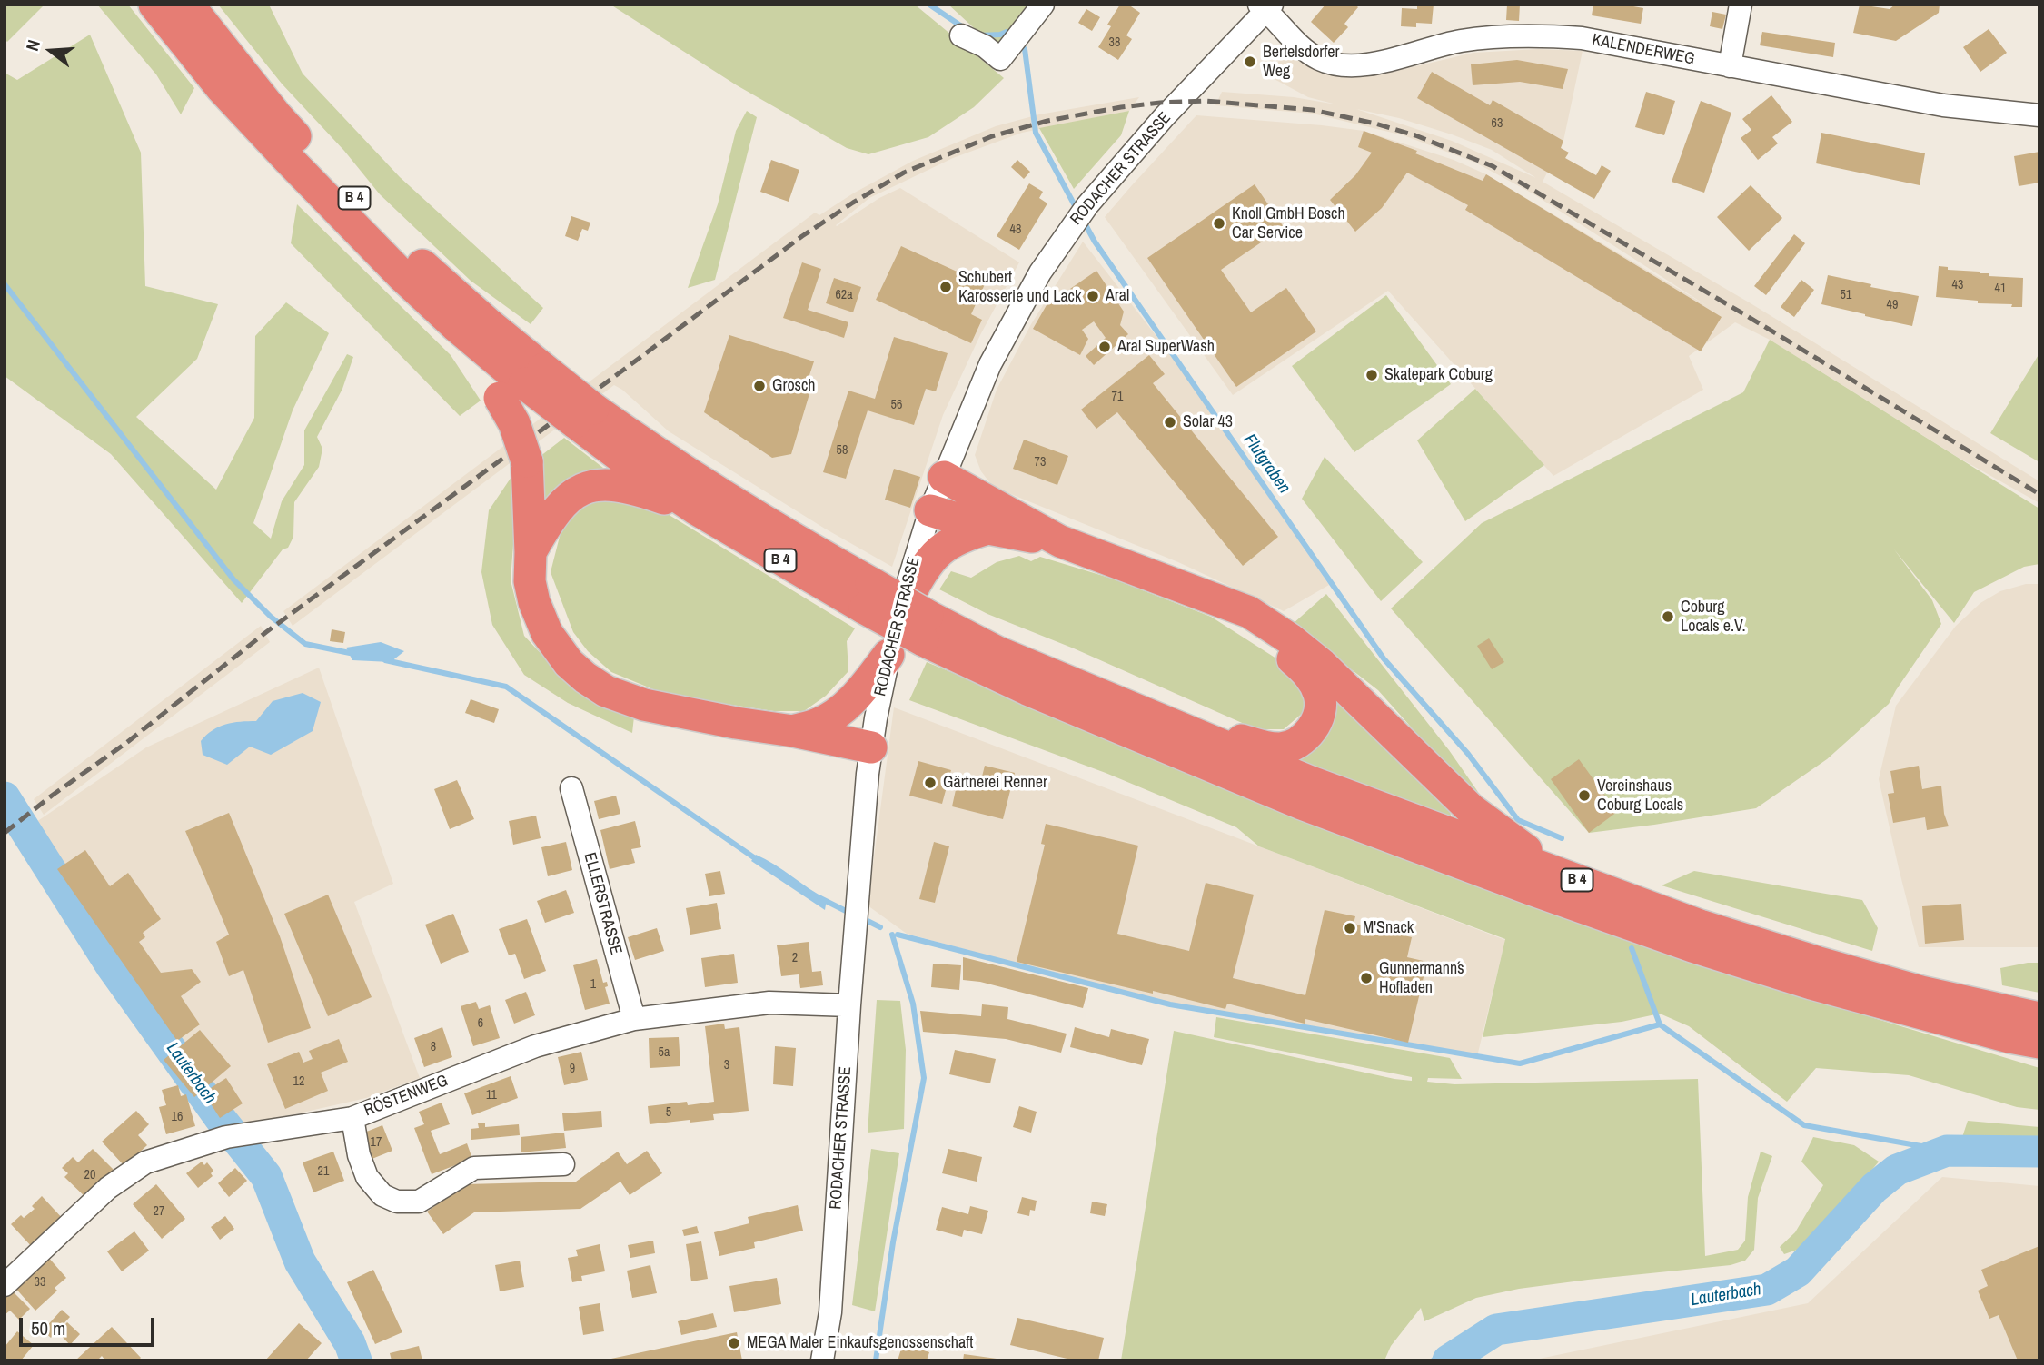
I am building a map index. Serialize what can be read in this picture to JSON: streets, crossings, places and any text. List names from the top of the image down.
{
  "streets": {
    "highway": ["B 4"],
    "street": [
      "KALENDERWEG",
      "RODACHER STRASSE",
      "ELLERSTRASSE",
      "RÖSTENWEG"
    ]
  },
  "crossings": [
    ["KALENDERWEG", "RODACHER STRASSE"],
    ["RODACHER STRASSE", "B 4"],
    ["RODACHER STRASSE", "RÖSTENWEG"],
    ["ELLERSTRASSE", "RÖSTENWEG"]
  ],
  "water": ["Flutgraben", "Lauterbach"],
  "places": [
    "Bertelsdorfer Weg",
    "Knoll GmbH Bosch Car Service",
    "Schubert Karosserie und Lack",
    "Aral",
    "Aral SuperWash",
    "Skatepark Coburg",
    "Grosch",
    "Solar 43",
    "Coburg Locals e.V.",
    "Gärtnerei Renner",
    "Vereinshaus Coburg Locals",
    "M'Snack",
    "Gunnermann´s Hofladen",
    "MEGA Maler Einkaufsgenossenschaft"
  ],
  "house_numbers": [
    "38",
    "63",
    "48",
    "43",
    "41",
    "62a",
    "51",
    "49",
    "71",
    "56",
    "58",
    "73",
    "2",
    "1",
    "6",
    "8",
    "5a",
    "3",
    "9",
    "12",
    "11",
    "5",
    "16",
    "17",
    "21",
    "20",
    "27",
    "33"
  ],
  "scale_bar": "50 m",
  "north": "left"
}
